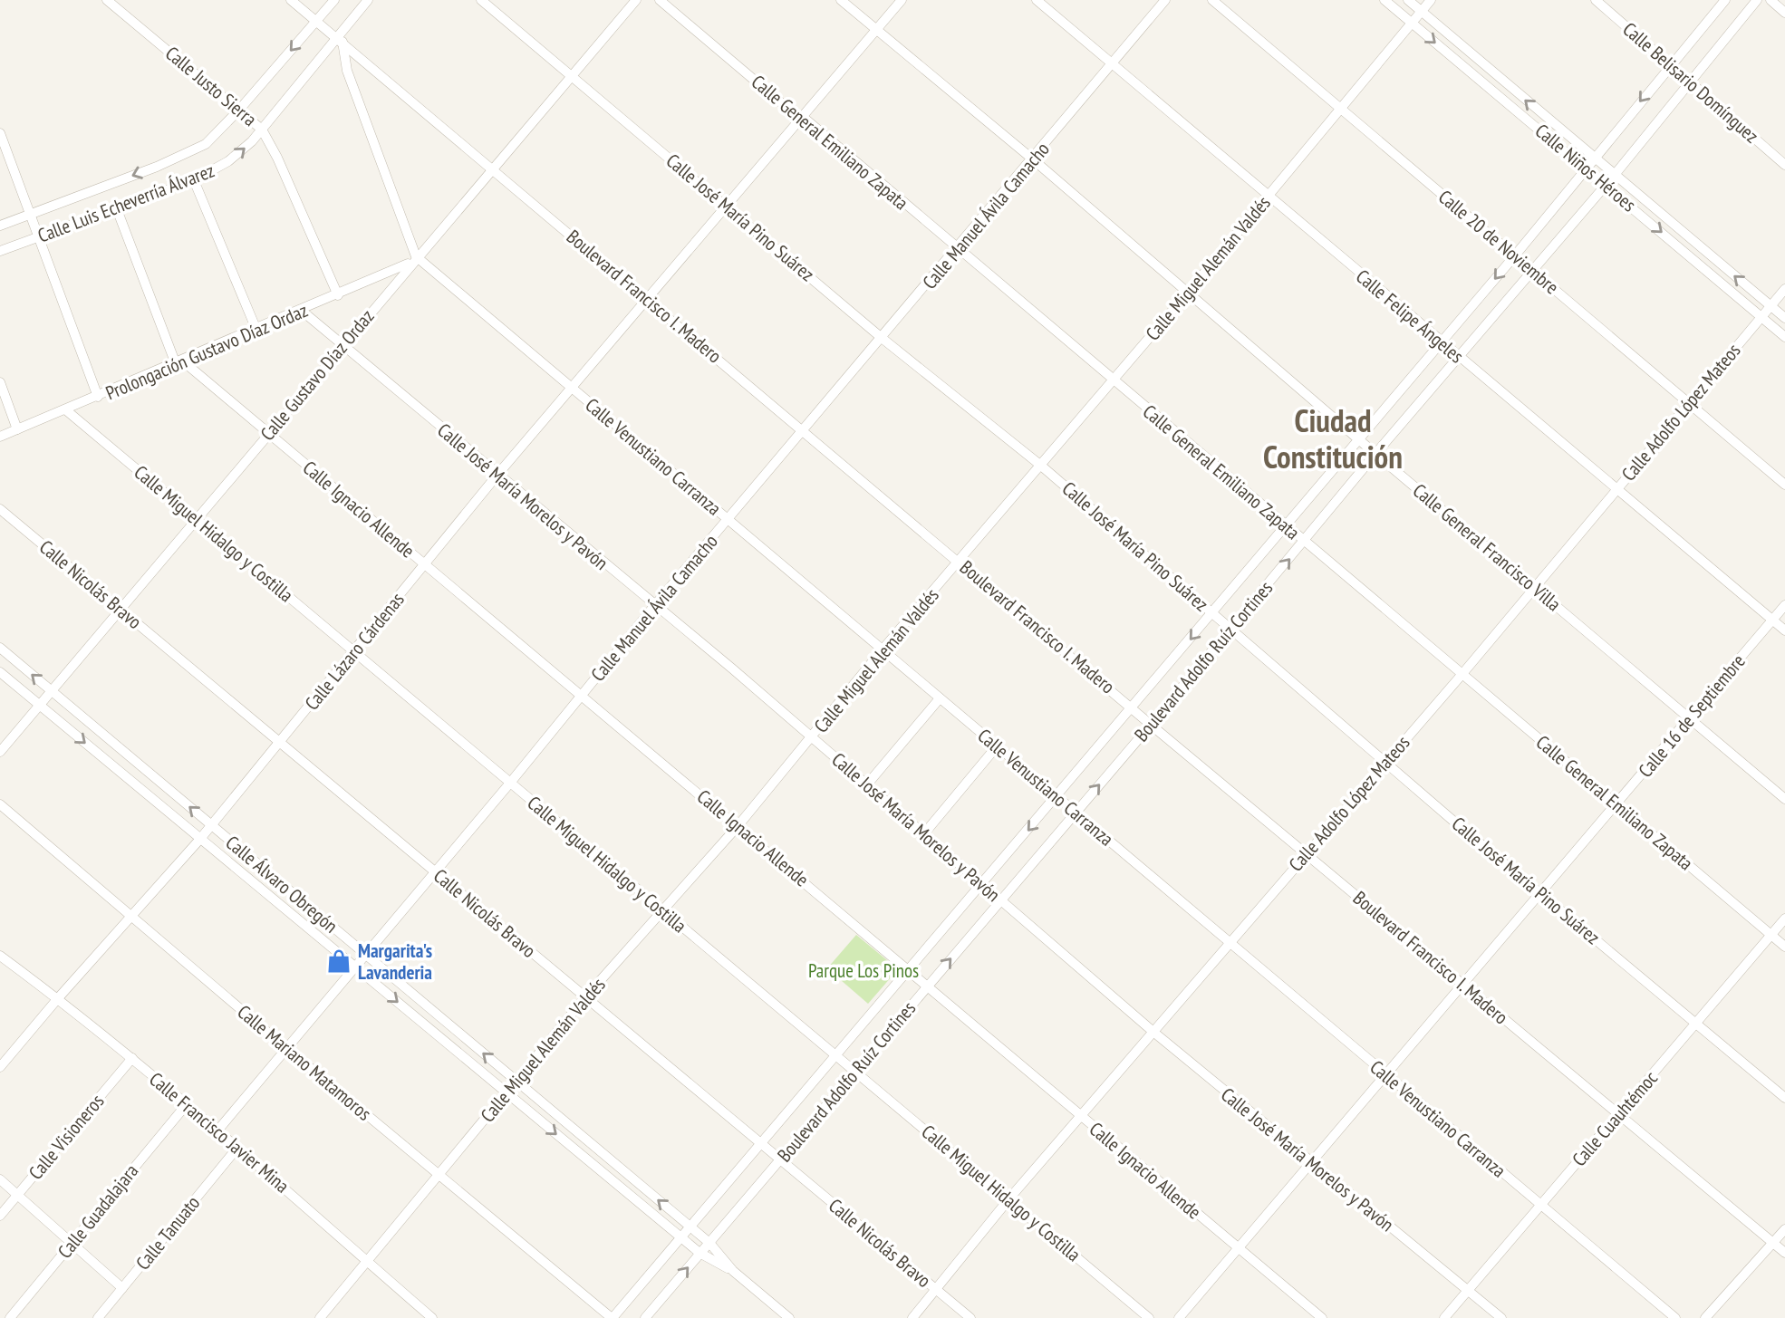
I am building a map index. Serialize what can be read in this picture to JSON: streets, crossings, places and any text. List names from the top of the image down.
{
  "streets": {
    "street": [
      "Calle Belisario Domínguez",
      "Calle Justo Sierra",
      "Calle General Emiliano Zapata",
      "Calle Niños Héroes",
      "Calle Luis Echeverría Álvarez",
      "Calle Manuel Ávila Camacho",
      "Calle José María Pino Suárez",
      "Calle 20 de Noviembre",
      "Calle Miguel Alemán Valdés",
      "Boulevard Francisco I. Madero",
      "Calle Felipe Ángeles",
      "Prolongación Gustavo Díaz Ordaz",
      "Calle Gustavo Díaz Ordaz",
      "Calle Adolfo López Mateos",
      "Calle Venustiano Carranza",
      "Calle José María Morelos y Pavón",
      "Calle Ignacio Allende",
      "Calle Miguel Hidalgo y Costilla",
      "Calle General Francisco Villa",
      "Calle Nicolás Bravo",
      "Calle Lázaro Cárdenas",
      "Boulevard Adolfo Ruíz Cortines",
      "Calle 16 de Septiembre",
      "Calle Álvaro Obregón",
      "Calle Mariano Matamoros",
      "Calle Cuauhtémoc",
      "Calle Francisco Javier Mina",
      "Calle Visioneros",
      "Calle Guadalajara",
      "Calle Tanuato"
    ]
  },
  "crossings": [
    ["Calle Belisario Domínguez", "Boulevard Adolfo Ruíz Cortines"],
    ["Calle Justo Sierra", "Calle Luis Echeverría Álvarez"],
    ["Calle Justo Sierra", "Prolongación Gustavo Díaz Ordaz"],
    ["Calle General Emiliano Zapata", "Calle Manuel Ávila Camacho"],
    ["Calle General Emiliano Zapata", "Calle Miguel Alemán Valdés"],
    ["Calle General Emiliano Zapata", "Calle Adolfo López Mateos"],
    ["Calle General Emiliano Zapata", "Calle Lázaro Cárdenas"],
    ["Calle General Emiliano Zapata", "Boulevard Adolfo Ruíz Cortines"],
    ["Calle General Emiliano Zapata", "Calle 16 de Septiembre"],
    ["Calle General Emiliano Zapata", "Calle Cuauhtémoc"],
    ["Calle Niños Héroes", "Calle Miguel Alemán Valdés"],
    ["Calle Niños Héroes", "Calle Adolfo López Mateos"],
    ["Calle Niños Héroes", "Boulevard Adolfo Ruíz Cortines"],
    ["Calle Luis Echeverría Álvarez", "Boulevard Francisco I. Madero"],
    ["Calle Manuel Ávila Camacho", "Calle José María Pino Suárez"],
    ["Calle Manuel Ávila Camacho", "Boulevard Francisco I. Madero"],
    ["Calle Manuel Ávila Camacho", "Calle Felipe Ángeles"],
    ["Calle Manuel Ávila Camacho", "Calle Venustiano Carranza"],
    ["Calle Manuel Ávila Camacho", "Calle José María Morelos y Pavón"],
    ["Calle Manuel Ávila Camacho", "Calle Ignacio Allende"],
    ["Calle Manuel Ávila Camacho", "Calle Miguel Hidalgo y Costilla"],
    ["Calle Manuel Ávila Camacho", "Calle General Francisco Villa"],
    ["Calle Manuel Ávila Camacho", "Calle Nicolás Bravo"],
    ["Calle Manuel Ávila Camacho", "Calle Álvaro Obregón"],
    ["Calle Manuel Ávila Camacho", "Calle Mariano Matamoros"],
    ["Calle Manuel Ávila Camacho", "Calle Francisco Javier Mina"],
    ["Calle José María Pino Suárez", "Calle Miguel Alemán Valdés"],
    ["Calle José María Pino Suárez", "Calle Gustavo Díaz Ordaz"],
    ["Calle José María Pino Suárez", "Calle Adolfo López Mateos"],
    ["Calle José María Pino Suárez", "Calle Lázaro Cárdenas"],
    ["Calle José María Pino Suárez", "Boulevard Adolfo Ruíz Cortines"],
    ["Calle José María Pino Suárez", "Calle 16 de Septiembre"],
    ["Calle José María Pino Suárez", "Calle Cuauhtémoc"],
    ["Calle 20 de Noviembre", "Calle Miguel Alemán Valdés"],
    ["Calle 20 de Noviembre", "Calle Adolfo López Mateos"],
    ["Calle 20 de Noviembre", "Boulevard Adolfo Ruíz Cortines"],
    ["Calle Miguel Alemán Valdés", "Boulevard Francisco I. Madero"],
    ["Calle Miguel Alemán Valdés", "Calle Felipe Ángeles"],
    ["Calle Miguel Alemán Valdés", "Calle Venustiano Carranza"],
    ["Calle Miguel Alemán Valdés", "Calle José María Morelos y Pavón"],
    ["Calle Miguel Alemán Valdés", "Calle Ignacio Allende"],
    ["Calle Miguel Alemán Valdés", "Calle Miguel Hidalgo y Costilla"],
    ["Calle Miguel Alemán Valdés", "Calle General Francisco Villa"],
    ["Calle Miguel Alemán Valdés", "Calle Nicolás Bravo"],
    ["Calle Miguel Alemán Valdés", "Calle Álvaro Obregón"],
    ["Calle Miguel Alemán Valdés", "Calle Mariano Matamoros"],
    ["Calle Miguel Alemán Valdés", "Calle Francisco Javier Mina"],
    ["Boulevard Francisco I. Madero", "Calle Gustavo Díaz Ordaz"],
    ["Boulevard Francisco I. Madero", "Calle Adolfo López Mateos"],
    ["Boulevard Francisco I. Madero", "Calle Lázaro Cárdenas"],
    ["Boulevard Francisco I. Madero", "Boulevard Adolfo Ruíz Cortines"],
    ["Boulevard Francisco I. Madero", "Calle 16 de Septiembre"],
    ["Boulevard Francisco I. Madero", "Calle Cuauhtémoc"],
    ["Calle Felipe Ángeles", "Calle Adolfo López Mateos"],
    ["Calle Felipe Ángeles", "Boulevard Adolfo Ruíz Cortines"],
    ["Calle Felipe Ángeles", "Calle 16 de Septiembre"],
    ["Prolongación Gustavo Díaz Ordaz", "Calle Gustavo Díaz Ordaz"],
    ["Prolongación Gustavo Díaz Ordaz", "Calle Venustiano Carranza"],
    ["Prolongación Gustavo Díaz Ordaz", "Calle José María Morelos y Pavón"],
    ["Prolongación Gustavo Díaz Ordaz", "Calle Ignacio Allende"],
    ["Prolongación Gustavo Díaz Ordaz", "Calle Miguel Hidalgo y Costilla"],
    ["Calle Gustavo Díaz Ordaz", "Calle Venustiano Carranza"],
    ["Calle Gustavo Díaz Ordaz", "Calle José María Morelos y Pavón"],
    ["Calle Gustavo Díaz Ordaz", "Calle Ignacio Allende"],
    ["Calle Gustavo Díaz Ordaz", "Calle Miguel Hidalgo y Costilla"],
    ["Calle Gustavo Díaz Ordaz", "Calle Nicolás Bravo"],
    ["Calle Gustavo Díaz Ordaz", "Calle Álvaro Obregón"],
    ["Calle Adolfo López Mateos", "Calle Venustiano Carranza"],
    ["Calle Adolfo López Mateos", "Calle José María Morelos y Pavón"],
    ["Calle Adolfo López Mateos", "Calle Ignacio Allende"],
    ["Calle Adolfo López Mateos", "Calle Miguel Hidalgo y Costilla"],
    ["Calle Adolfo López Mateos", "Calle General Francisco Villa"],
    ["Calle Adolfo López Mateos", "Calle Nicolás Bravo"],
    ["Calle Venustiano Carranza", "Calle Lázaro Cárdenas"],
    ["Calle Venustiano Carranza", "Boulevard Adolfo Ruíz Cortines"],
    ["Calle Venustiano Carranza", "Calle 16 de Septiembre"],
    ["Calle Venustiano Carranza", "Calle Cuauhtémoc"],
    ["Calle José María Morelos y Pavón", "Calle Lázaro Cárdenas"],
    ["Calle José María Morelos y Pavón", "Boulevard Adolfo Ruíz Cortines"],
    ["Calle José María Morelos y Pavón", "Calle 16 de Septiembre"],
    ["Calle José María Morelos y Pavón", "Calle Cuauhtémoc"],
    ["Calle Ignacio Allende", "Calle Lázaro Cárdenas"],
    ["Calle Ignacio Allende", "Boulevard Adolfo Ruíz Cortines"],
    ["Calle Ignacio Allende", "Calle 16 de Septiembre"],
    ["Calle Miguel Hidalgo y Costilla", "Calle Lázaro Cárdenas"],
    ["Calle Miguel Hidalgo y Costilla", "Boulevard Adolfo Ruíz Cortines"],
    ["Calle General Francisco Villa", "Calle Lázaro Cárdenas"],
    ["Calle General Francisco Villa", "Boulevard Adolfo Ruíz Cortines"],
    ["Calle General Francisco Villa", "Calle 16 de Septiembre"],
    ["Calle Nicolás Bravo", "Calle Lázaro Cárdenas"],
    ["Calle Nicolás Bravo", "Boulevard Adolfo Ruíz Cortines"],
    ["Calle Lázaro Cárdenas", "Calle Álvaro Obregón"],
    ["Calle Lázaro Cárdenas", "Calle Mariano Matamoros"],
    ["Calle Lázaro Cárdenas", "Calle Francisco Javier Mina"],
    ["Boulevard Adolfo Ruíz Cortines", "Calle Álvaro Obregón"],
    ["Boulevard Adolfo Ruíz Cortines", "Calle Mariano Matamoros"],
    ["Calle Francisco Javier Mina", "Calle Visioneros"],
    ["Calle Francisco Javier Mina", "Calle Guadalajara"],
    ["Calle Francisco Javier Mina", "Calle Tanuato"]
  ],
  "districts": ["Ciudad Constitución"],
  "parks": ["Parque Los Pinos"],
  "places": {
    "shop": ["Margarita's Lavanderia"]
  }
}
